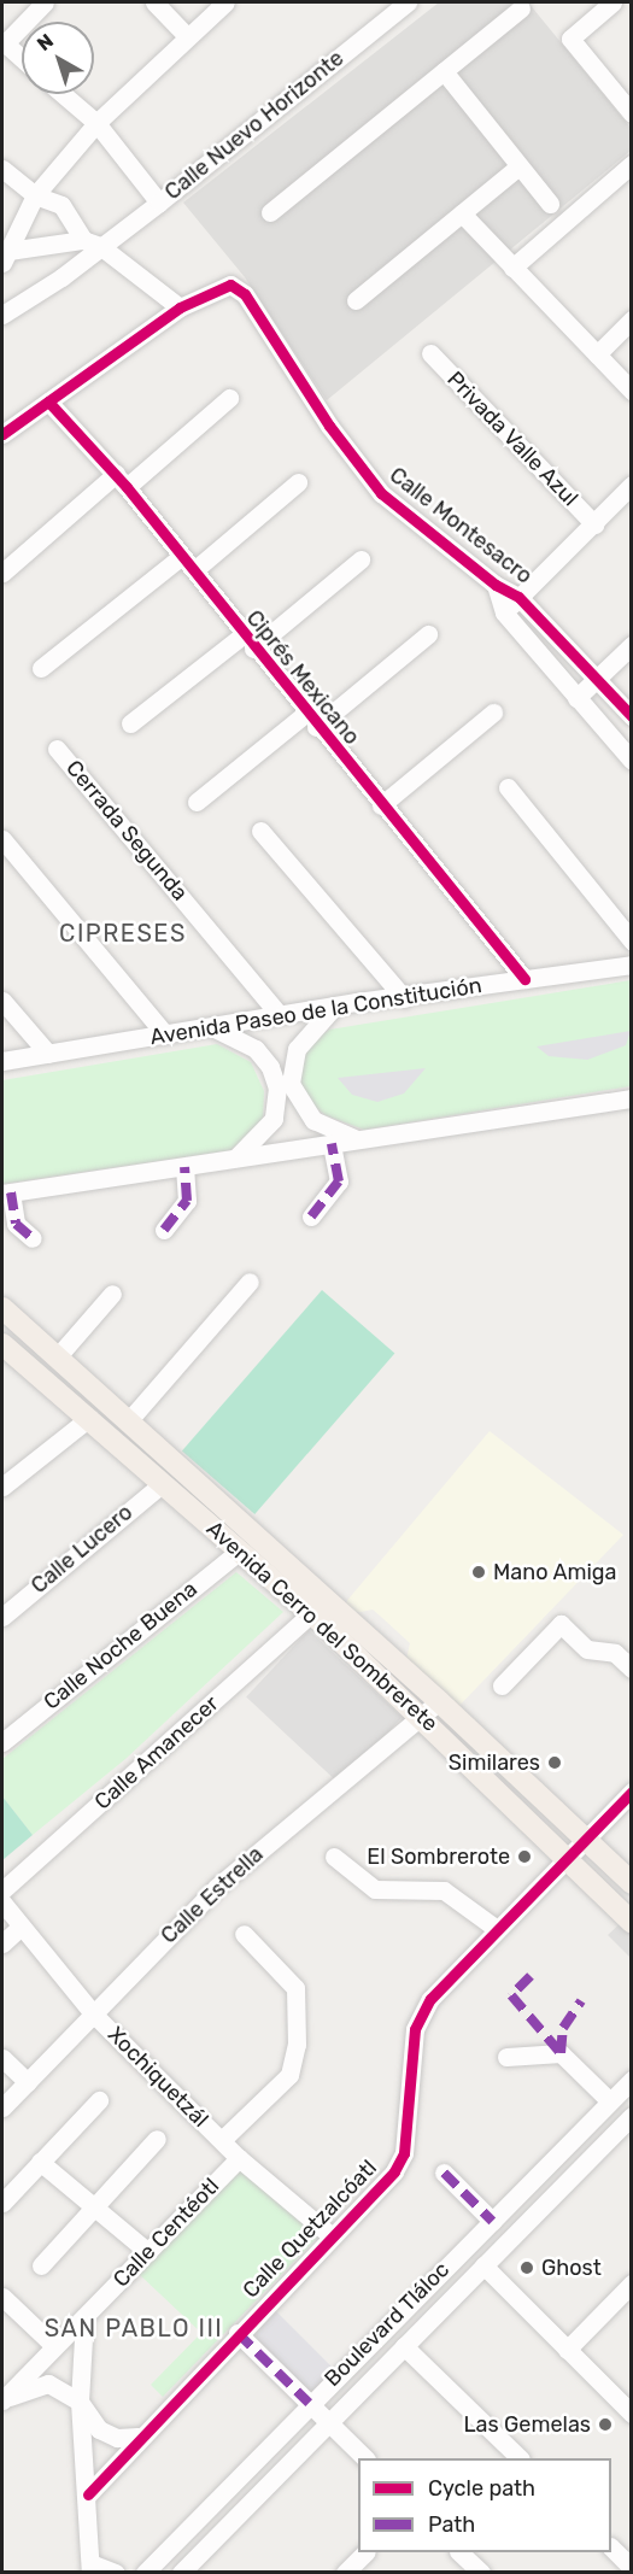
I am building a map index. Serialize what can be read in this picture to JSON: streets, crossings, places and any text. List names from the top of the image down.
{
  "streets": {
    "main road": ["Avenida Cerro del Sombrerete"],
    "street": [
      "Calle Nuevo Horizonte",
      "Privada Valle Azul",
      "Calle Montesacro",
      "Ciprés Mexicano",
      "Cerrada Segunda",
      "Avenida Paseo de la Constitución",
      "Calle Lucero",
      "Calle Noche Buena",
      "Calle Amanecer",
      "Calle Estrella",
      "Xochiquetzál",
      "Calle Quetzalcóatl",
      "Calle Centéotl",
      "Boulevard Tláloc"
    ]
  },
  "crossings": [
    ["Ciprés Mexicano", "Avenida Paseo de la Constitución"],
    ["Cerrada Segunda", "Avenida Paseo de la Constitución"],
    ["Calle Lucero", "Avenida Cerro del Sombrerete"],
    ["Avenida Cerro del Sombrerete", "Calle Noche Buena"],
    ["Avenida Cerro del Sombrerete", "Calle Amanecer"],
    ["Avenida Cerro del Sombrerete", "Calle Estrella"],
    ["Avenida Cerro del Sombrerete", "Calle Quetzalcóatl"],
    ["Calle Estrella", "Xochiquetzál"],
    ["Xochiquetzál", "Calle Quetzalcóatl"],
    ["Xochiquetzál", "Calle Centéotl"]
  ],
  "districts": ["CIPRESES", "SAN PABLO III"],
  "places": [
    "Mano Amiga",
    "Similares",
    "El Sombrerote",
    "Ghost",
    "Las Gemelas"
  ],
  "legend": ["Cycle path", "Path"],
  "north": "top left"
}
